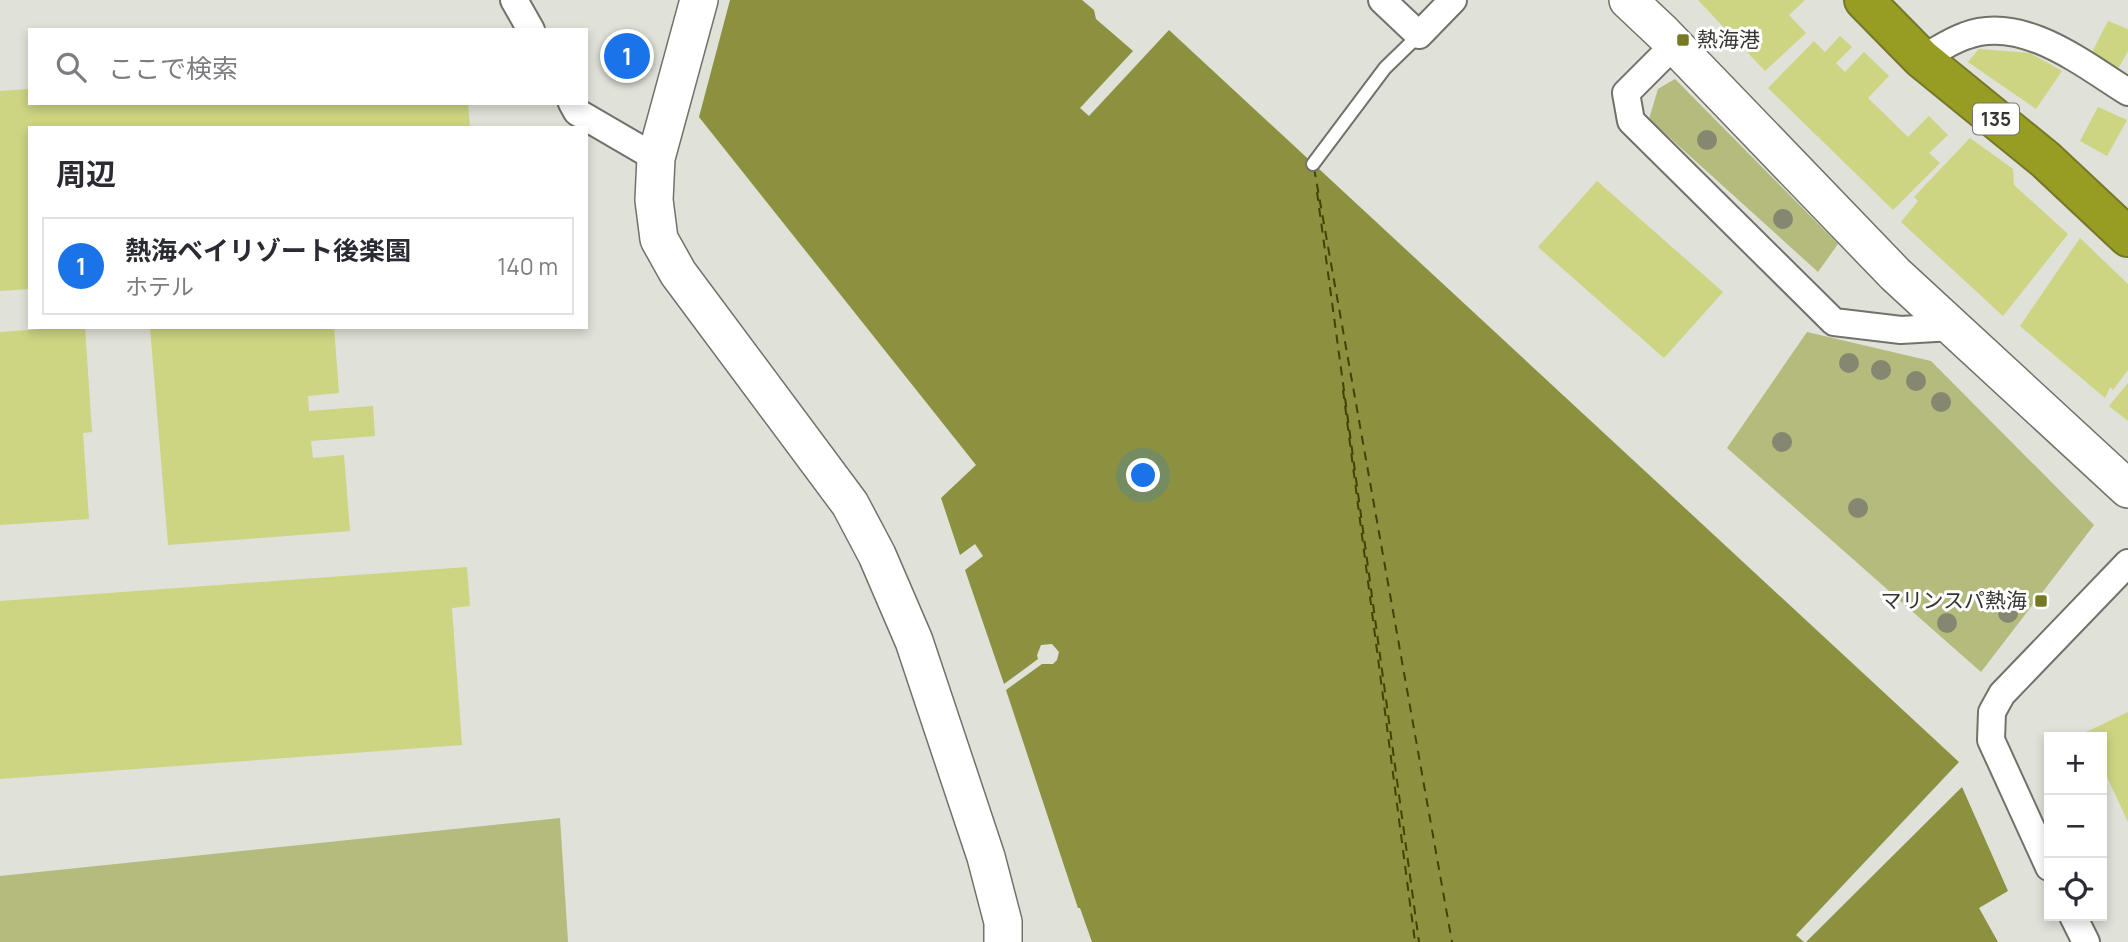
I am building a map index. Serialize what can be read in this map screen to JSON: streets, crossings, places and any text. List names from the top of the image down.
{
  "streets": {
    "highway": ["135"]
  },
  "places": {
    "transit": ["熱海港", "マリンスパ熱海"]
  },
  "page": {
    "search": "ここで検索",
    "pins": "1",
    "heading": "周辺",
    "list": [
      {
        "mark": "1",
        "name": "熱海ベイリゾート後楽園",
        "note": "ホテル",
        "value": "140 m"
      }
    ],
    "map_buttons": ["+", "−"]
  }
}
